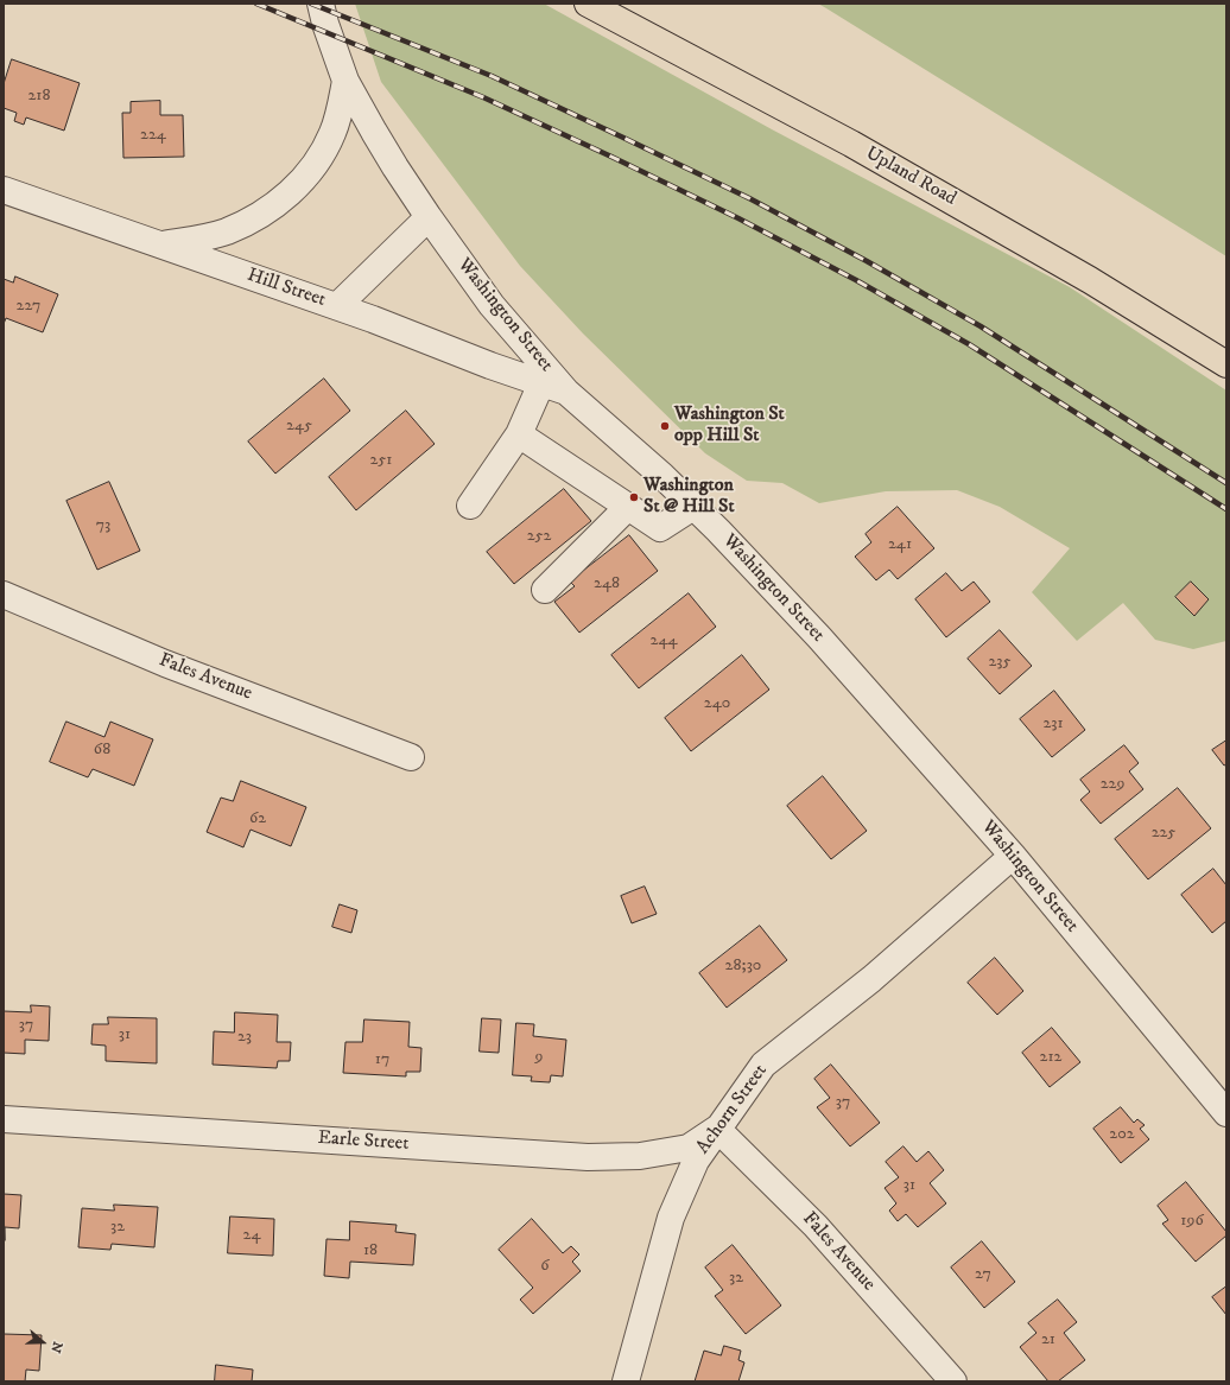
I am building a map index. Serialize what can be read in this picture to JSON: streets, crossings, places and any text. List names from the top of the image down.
{
  "streets": {
    "main road": ["Upland Road"],
    "street": [
      "Hill Street",
      "Washington Street",
      "Fales Avenue",
      "Achorn Street",
      "Earle Street"
    ]
  },
  "crossings": [
    ["Hill Street", "Washington Street"],
    ["Washington Street", "Achorn Street"],
    ["Fales Avenue", "Achorn Street"],
    ["Fales Avenue", "Earle Street"],
    ["Achorn Street", "Earle Street"]
  ],
  "places": ["Washington St opp Hill St", "Washington St @ Hill St"],
  "house_numbers": [
    "218",
    "224",
    "227",
    "245",
    "251",
    "73",
    "252",
    "241",
    "248",
    "244",
    "235",
    "240",
    "231",
    "68",
    "229",
    "62",
    "225",
    "28;30",
    "37",
    "31",
    "23",
    "9",
    "212",
    "17",
    "37",
    "202",
    "31",
    "196",
    "32",
    "24",
    "18",
    "6",
    "27",
    "32",
    "21"
  ],
  "north": "right"
}
